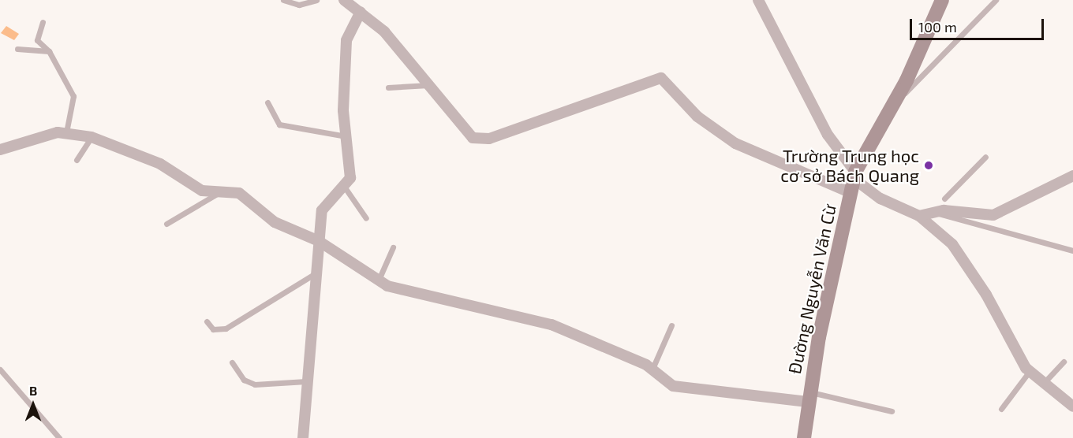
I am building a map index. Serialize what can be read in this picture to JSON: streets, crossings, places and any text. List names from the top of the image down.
{
  "streets": {
    "street": ["Đường Nguyễn Văn Cừ"]
  },
  "places": ["Trường Trung học cơ sở Bách Quang"],
  "scale_bar": "100 m",
  "north": "top"
}
